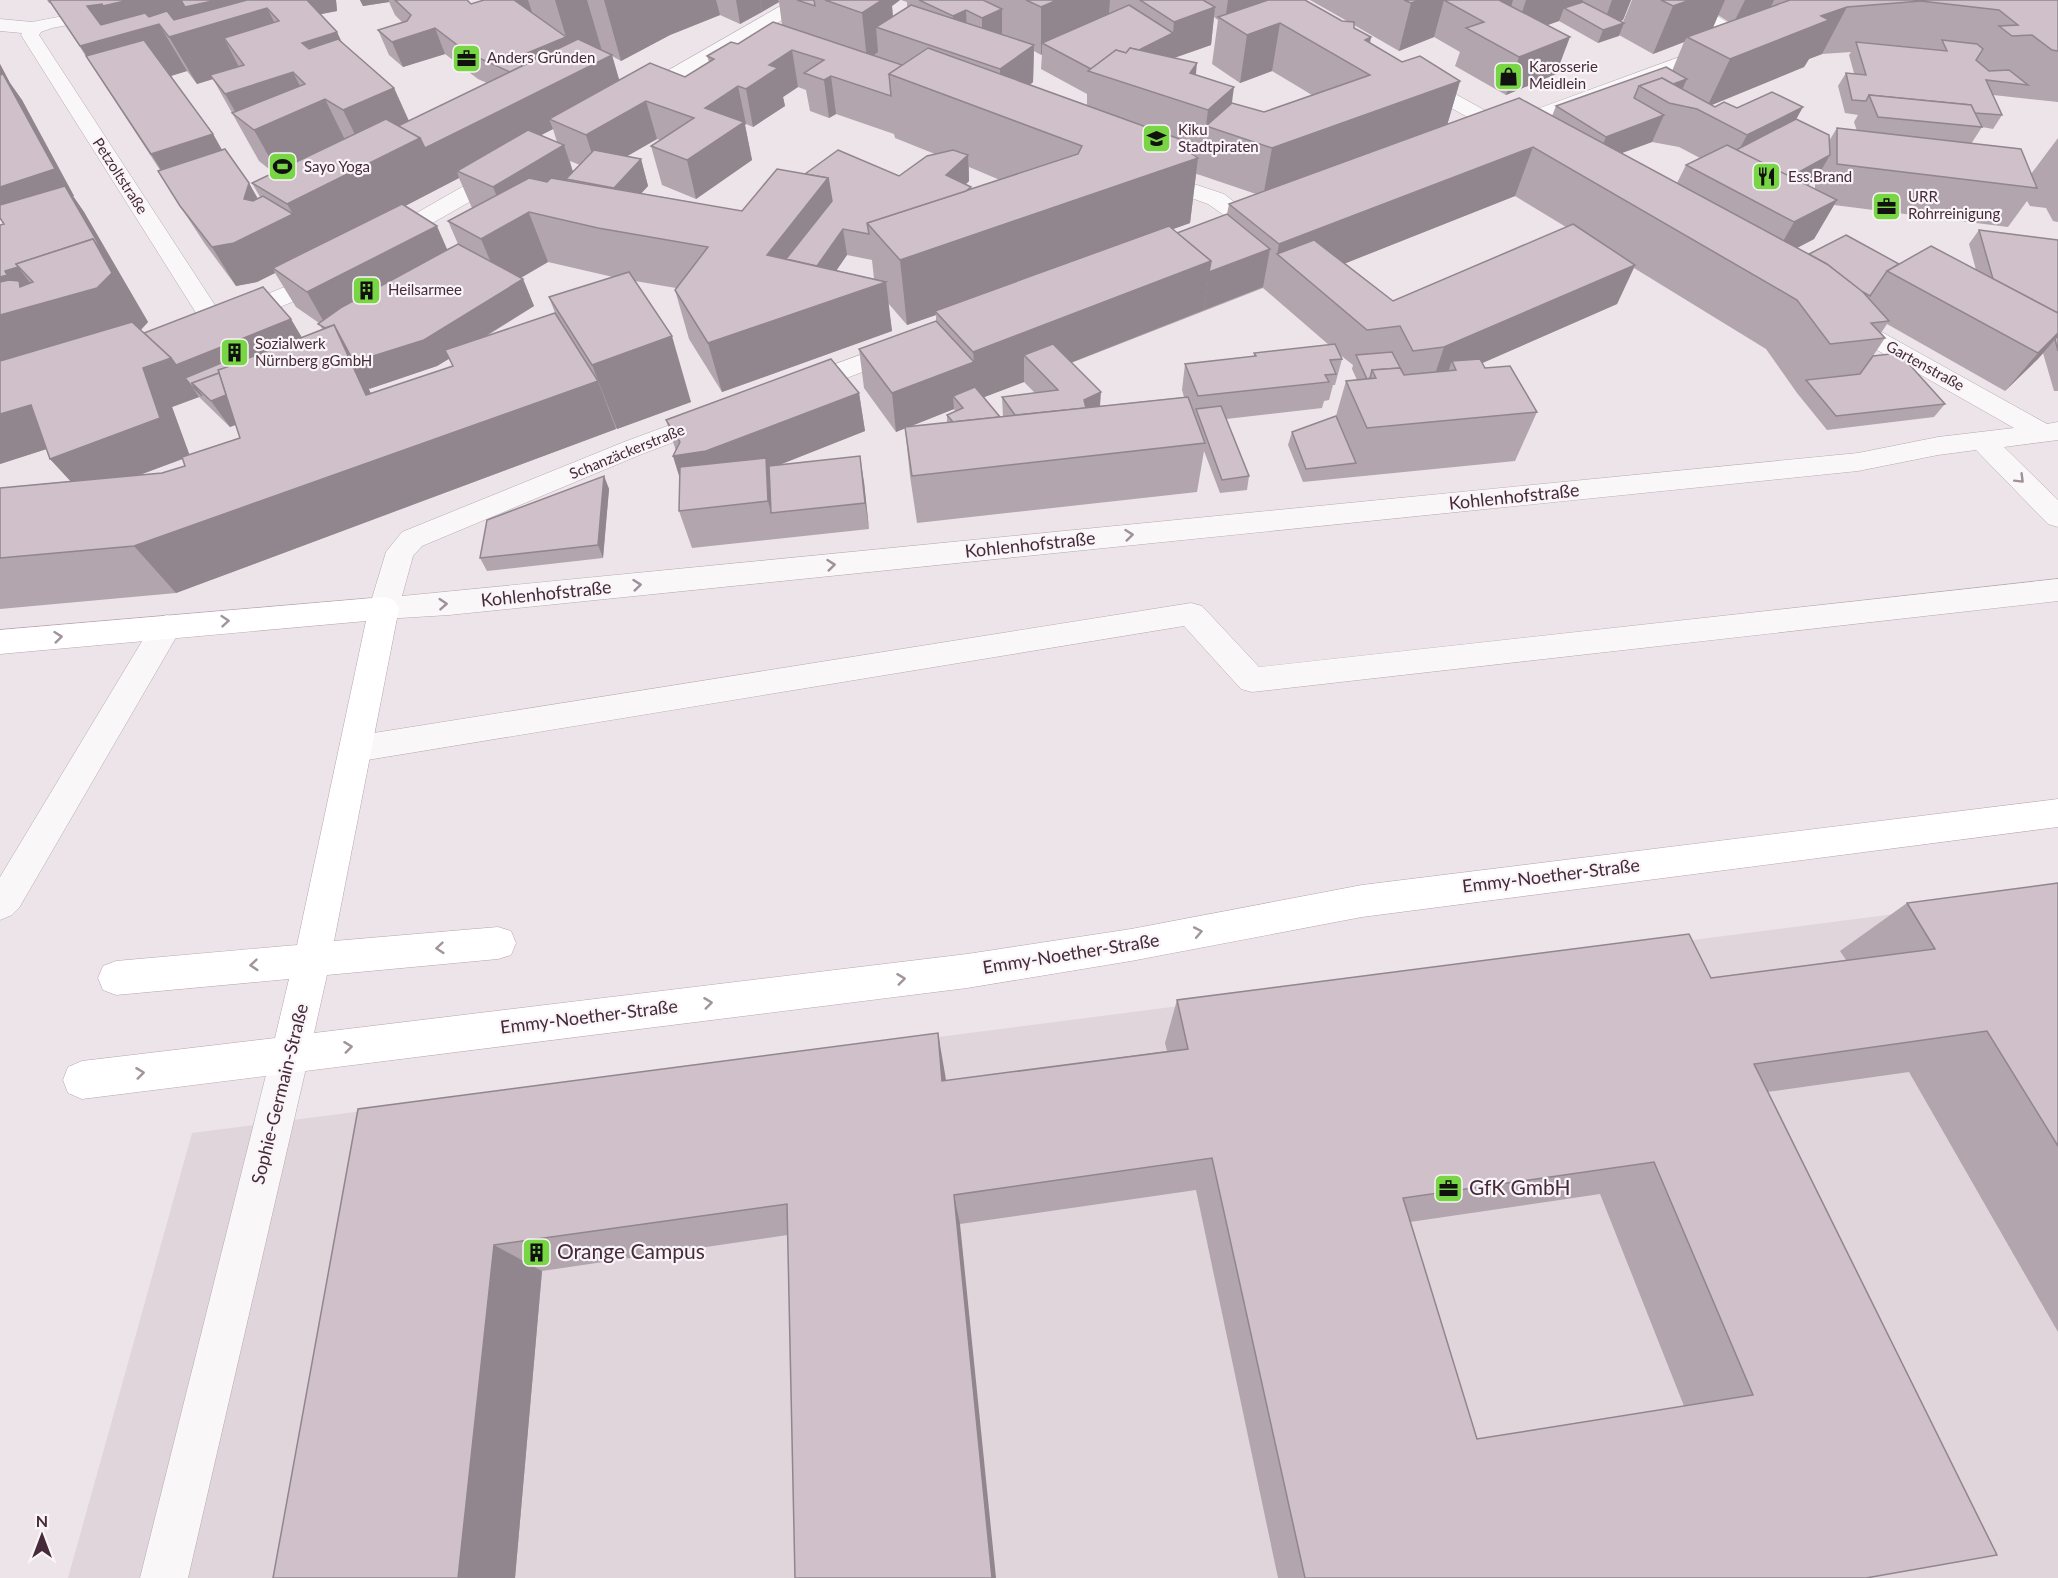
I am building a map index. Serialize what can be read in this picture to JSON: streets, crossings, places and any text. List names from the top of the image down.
{
  "streets": {
    "main road": ["Kohlenhofstraße", "Emmy-Noether-Straße", "Sophie-Germain-Straße"],
    "street": ["Petzoltstraße", "Gartenstraße", "Schanzäckerstraße"]
  },
  "crossings": [
    ["Gartenstraße", "Kohlenhofstraße"],
    ["Schanzäckerstraße", "Kohlenhofstraße"],
    ["Schanzäckerstraße", "Sophie-Germain-Straße"],
    ["Kohlenhofstraße", "Sophie-Germain-Straße"],
    ["Emmy-Noether-Straße", "Sophie-Germain-Straße"]
  ],
  "one_way": ["Emmy-Noether-Straße"],
  "places": {
    "office": ["Anders Gründen", "URR Rohrreinigung", "GfK GmbH"],
    "shop": ["Karosserie Meidlein"],
    "school or university": ["Kiku Stadtpiraten"],
    "sports": ["Sayo Yoga"],
    "restaurant": ["Ess.Brand"],
    "building": ["Heilsarmee", "Sozialwerk Nürnberg gGmbH", "Orange Campus"]
  },
  "north": "top"
}
